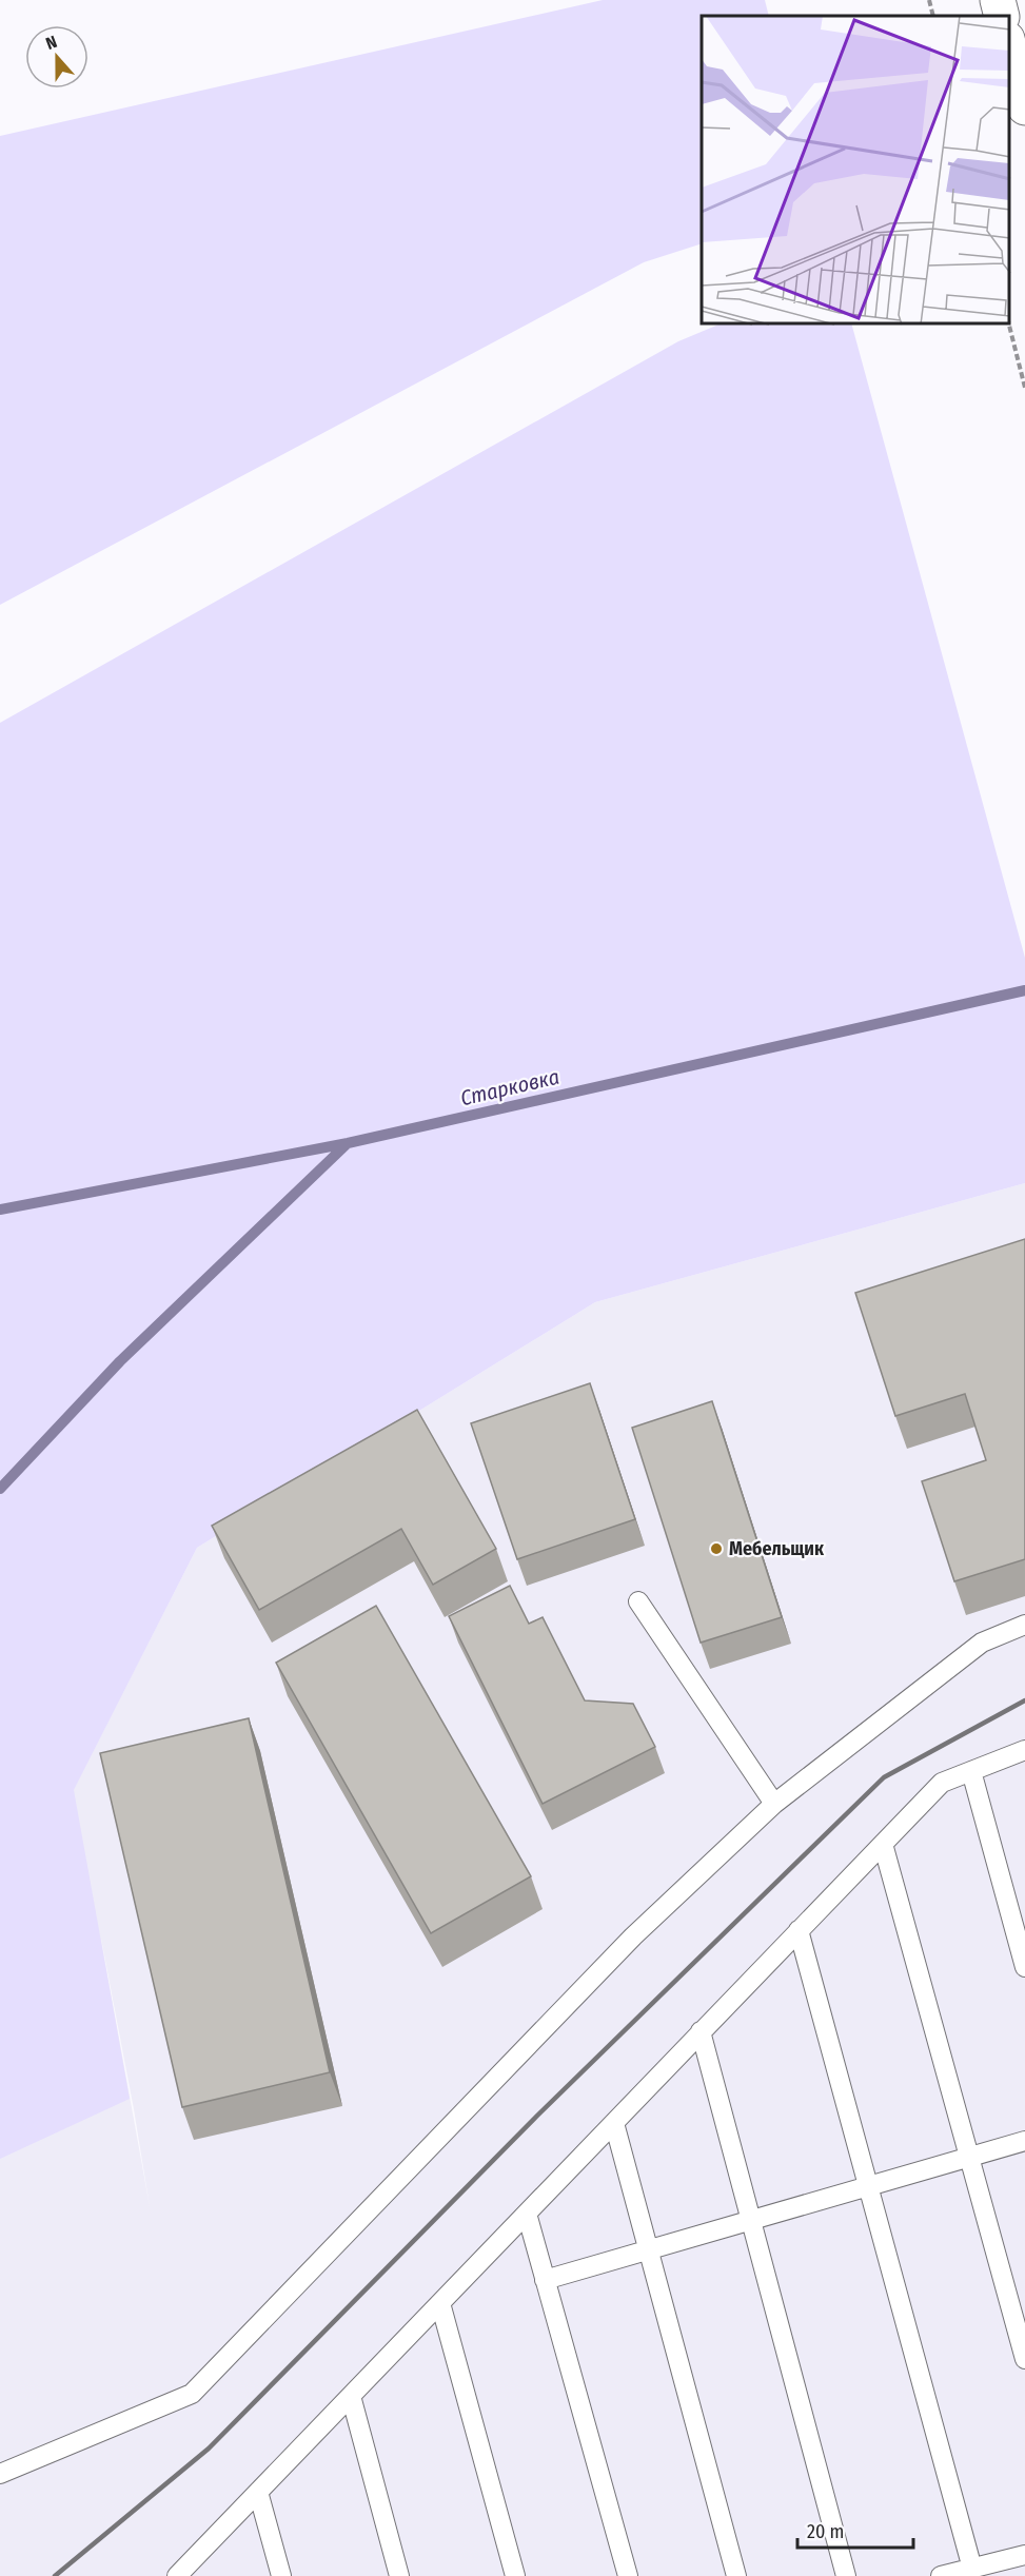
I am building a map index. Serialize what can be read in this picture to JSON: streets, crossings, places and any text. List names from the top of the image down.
{
  "water": ["Старковка"],
  "places": ["Мебельщик"],
  "scale_bar": "20 m",
  "north": "top"
}
